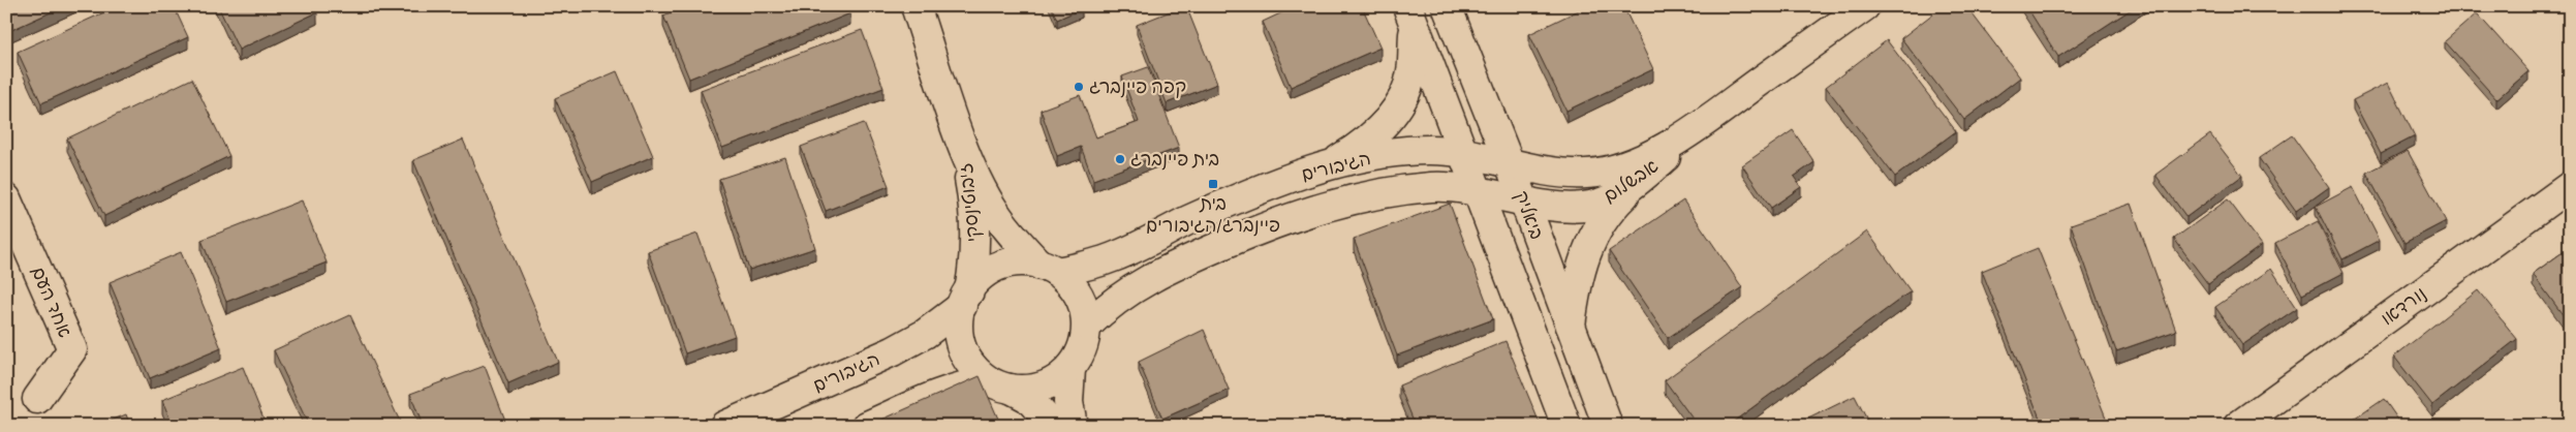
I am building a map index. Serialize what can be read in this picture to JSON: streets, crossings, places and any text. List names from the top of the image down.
{
  "streets": {
    "street": [
      "הגיבורים",
      "אבשלום",
      "ז'בוטינסקי",
      "ביאליק",
      "אחד העם",
      "נורדאו"
    ]
  },
  "crossings": [
    ["הגיבורים", "אבשלום"],
    ["הגיבורים", "ז'בוטינסקי"],
    ["הגיבורים", "ביאליק"],
    ["אבשלום", "ביאליק"]
  ],
  "places": {
    "other": ["קפה פיינברג", "בית פיינברג"],
    "transit": ["בית פיינברג/הגיבורים"]
  }
}
